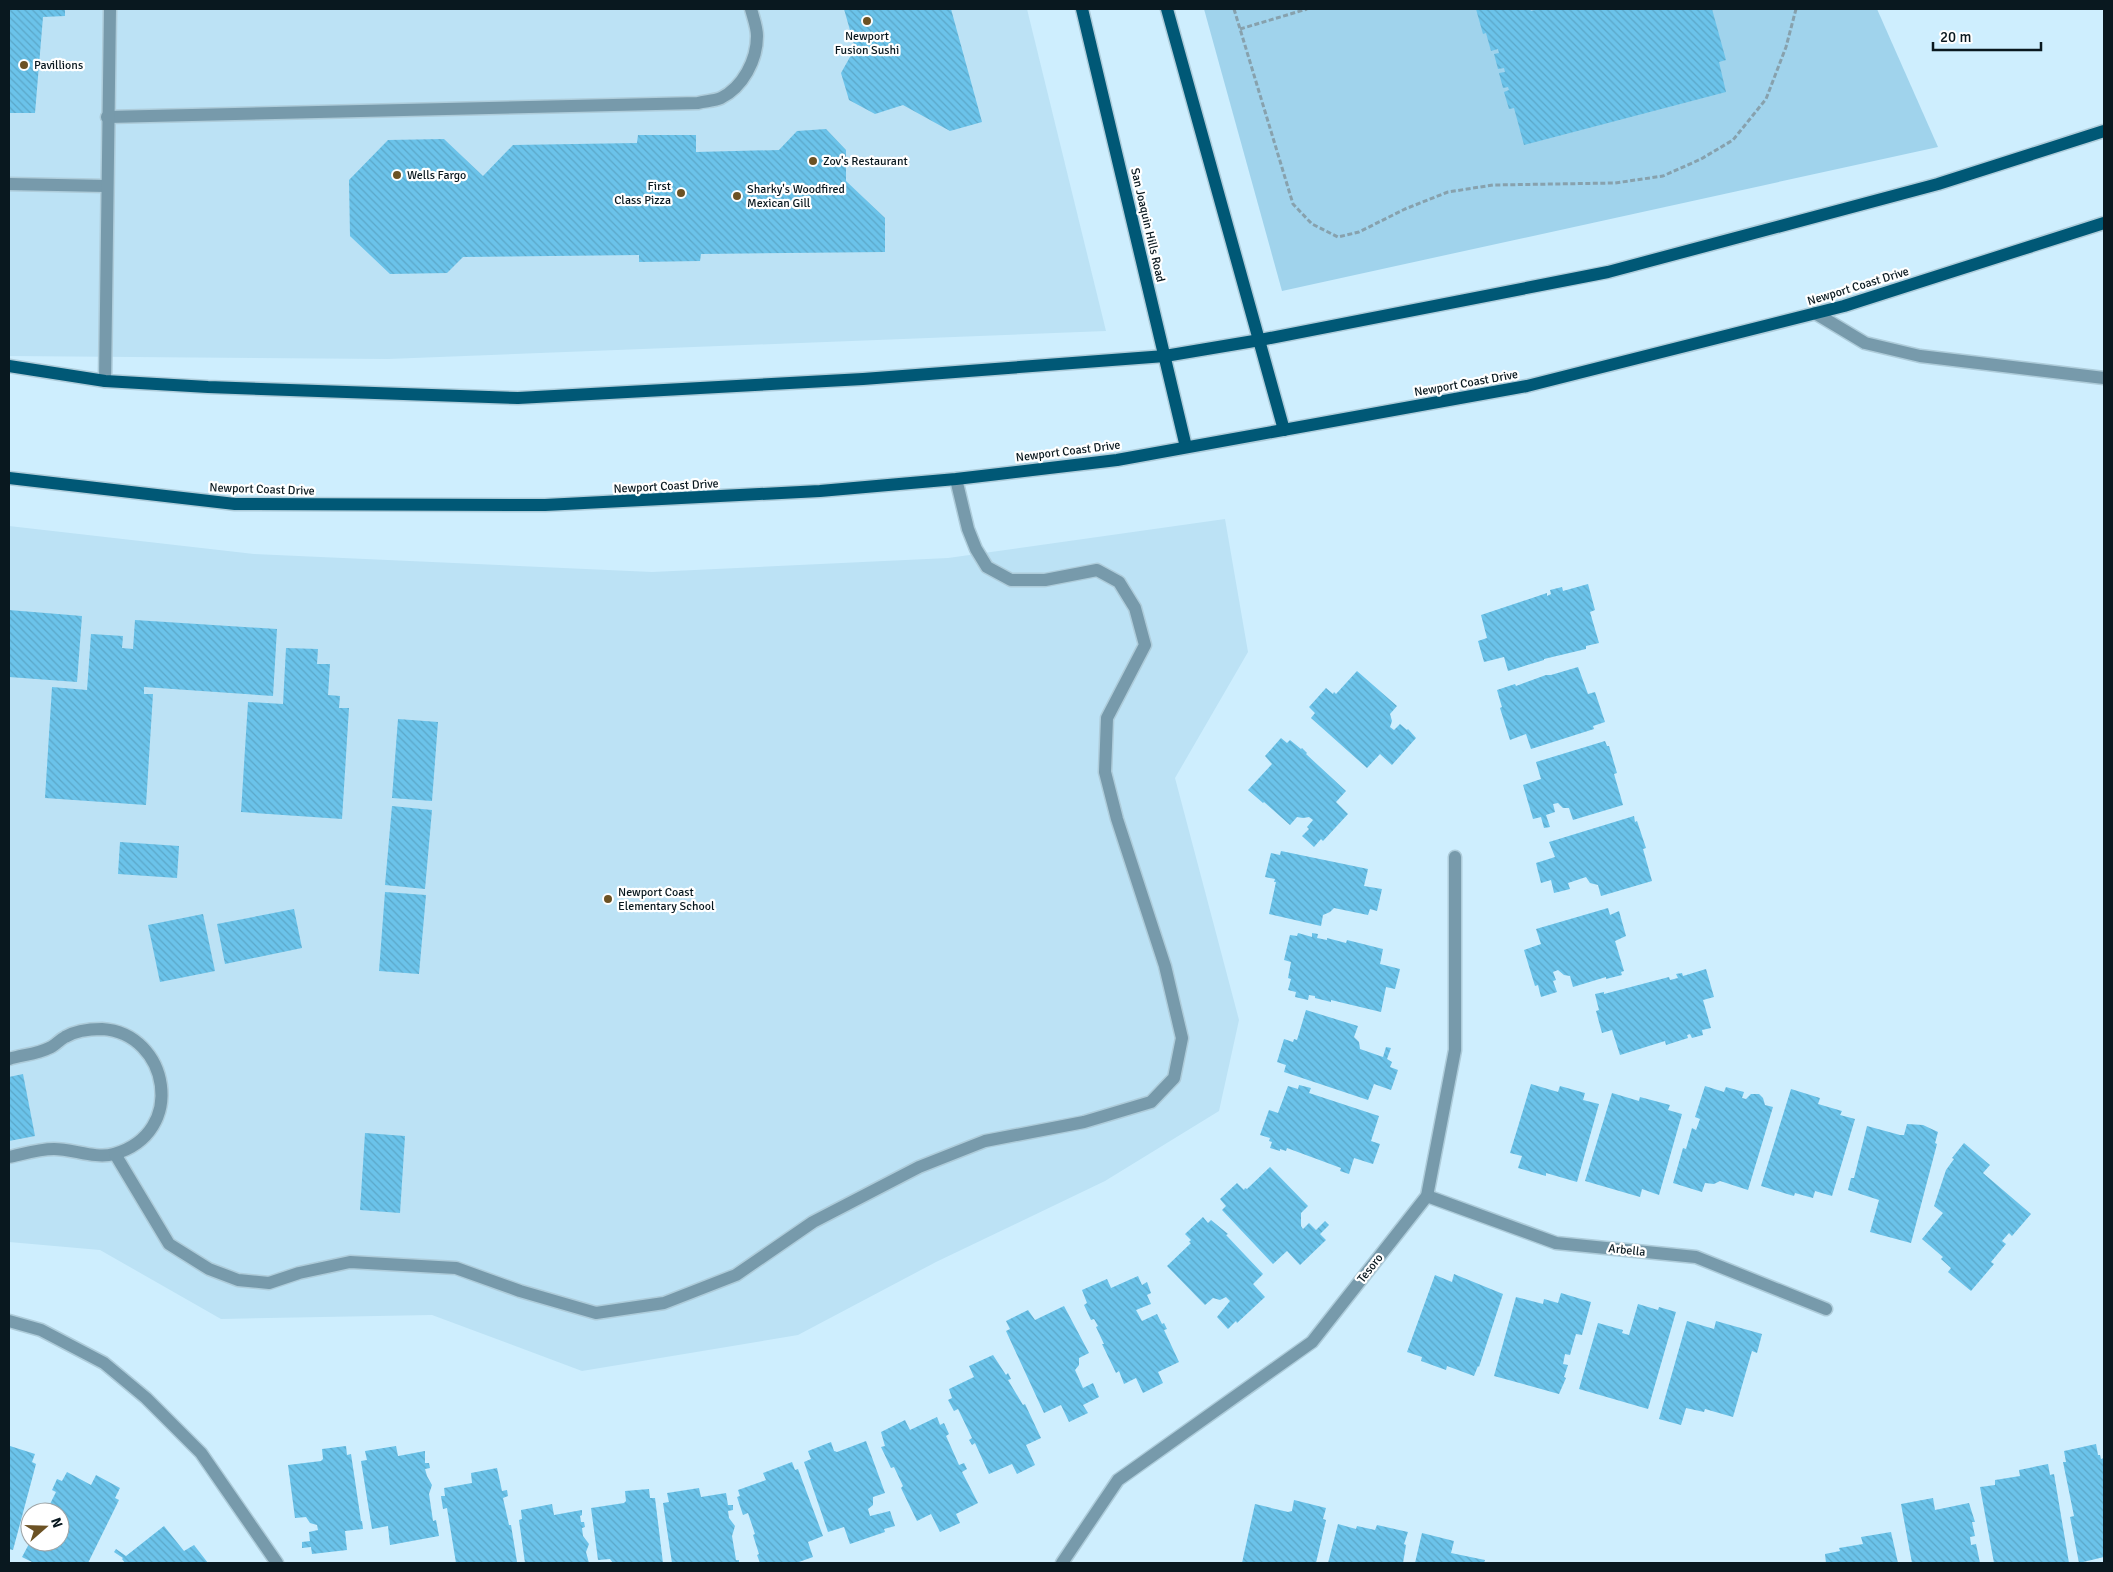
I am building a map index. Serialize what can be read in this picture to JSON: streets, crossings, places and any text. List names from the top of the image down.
{
  "streets": {
    "main road": ["San Joaquin Hills Road", "Newport Coast Drive"],
    "street": ["Arbella", "Tesoro"]
  },
  "crossings": [
    ["San Joaquin Hills Road", "Newport Coast Drive"],
    ["Arbella", "Tesoro"]
  ],
  "places": [
    "Newport Fusion Sushi",
    "Pavillions",
    "Zov's Restaurant",
    "Wells Fargo",
    "First Class Pizza",
    "Sharky's Woodfired Mexican Gill",
    "Newport Coast Elementary School"
  ],
  "scale_bar": "20 m",
  "north": "right"
}
